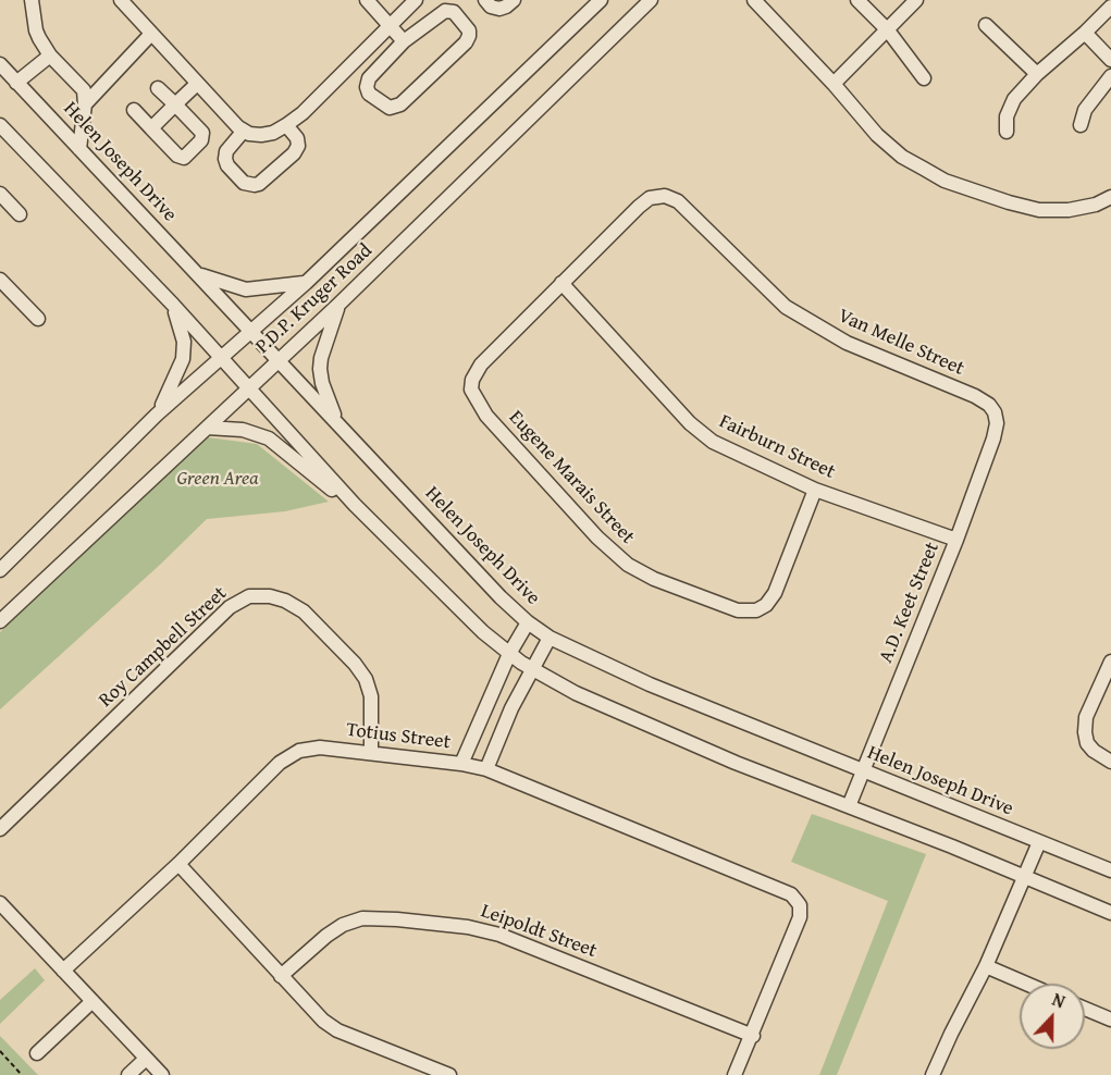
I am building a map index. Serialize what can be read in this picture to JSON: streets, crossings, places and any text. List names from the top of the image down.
{
  "streets": {
    "street": [
      "Helen Joseph Drive",
      "P.D.P. Kruger Road",
      "Van Melle Street",
      "Fairburn Street",
      "Eugene Marais Street",
      "A.D. Keet Street",
      "Roy Campbell Street",
      "Totius Street",
      "Leipoldt Street"
    ]
  },
  "crossings": [
    ["Helen Joseph Drive", "P.D.P. Kruger Road"],
    ["Helen Joseph Drive", "A.D. Keet Street"],
    ["Van Melle Street", "Fairburn Street"],
    ["Van Melle Street", "Eugene Marais Street"],
    ["Van Melle Street", "A.D. Keet Street"],
    ["Fairburn Street", "Eugene Marais Street"],
    ["Fairburn Street", "A.D. Keet Street"],
    ["Roy Campbell Street", "Totius Street"],
    ["Totius Street", "Leipoldt Street"]
  ],
  "parks": ["Green Area"],
  "north": "top"
}
